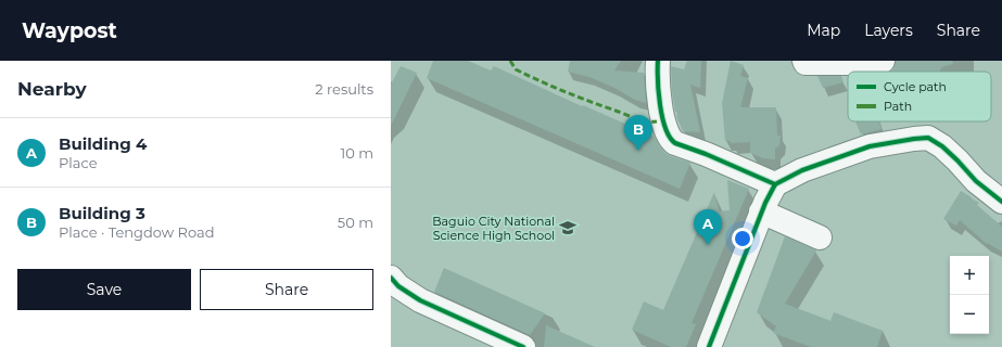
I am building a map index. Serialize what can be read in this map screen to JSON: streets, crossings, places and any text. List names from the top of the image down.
{
  "places": {
    "school or university": ["Baguio City National Science High School"]
  },
  "legend": ["Cycle path", "Path"],
  "page": {
    "header": "Waypost",
    "nav": ["Map", "Layers", "Share"],
    "heading": ["Nearby", "2 results"],
    "pins": ["B", "A"],
    "list": [
      {
        "mark": "A",
        "name": "Building 4",
        "note": "Place",
        "value": "10 m"
      },
      {
        "mark": "B",
        "name": "Building 3",
        "note": "Place · Tengdow Road",
        "value": "50 m"
      }
    ],
    "buttons": ["Save", "Share"],
    "map_buttons": ["+", "−"]
  }
}
